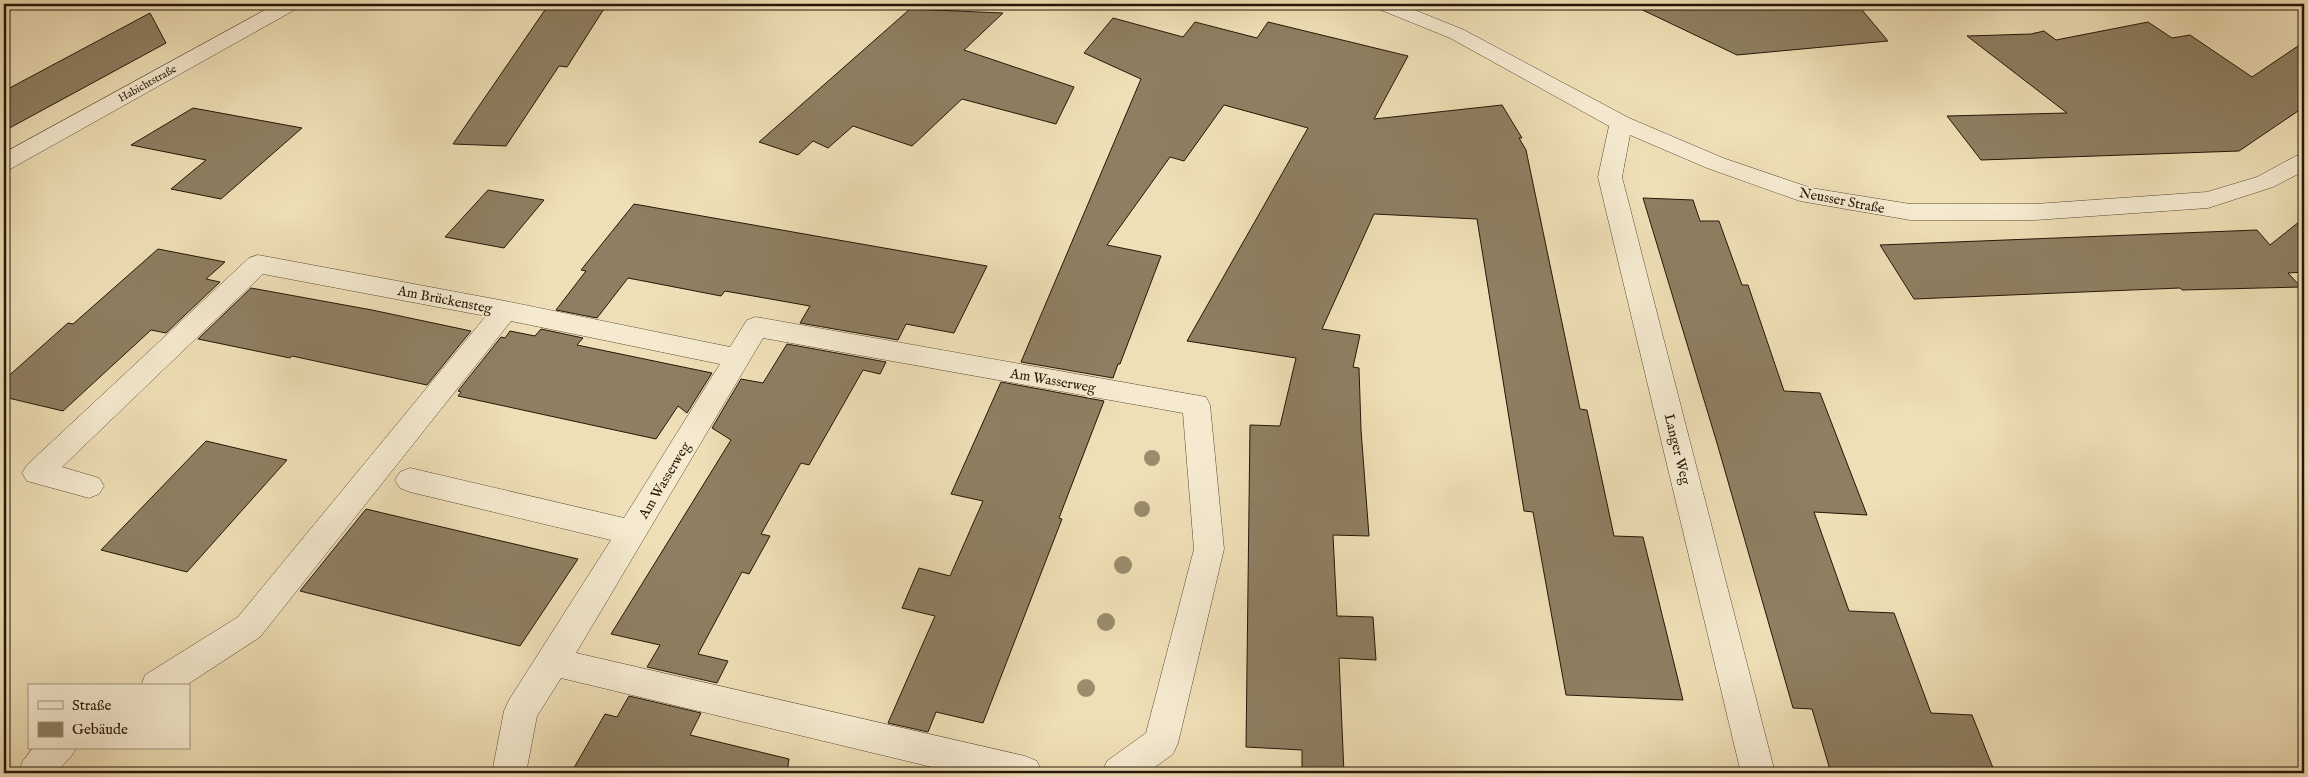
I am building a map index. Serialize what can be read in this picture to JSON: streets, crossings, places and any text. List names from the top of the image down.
{
  "streets": {
    "street": [
      "Habichtstraße",
      "Neusser Straße",
      "Am Brückensteg",
      "Am Wasserweg",
      "Langer Weg"
    ]
  },
  "crossings": [
    ["Neusser Straße", "Langer Weg"]
  ],
  "legend": ["Straße", "Gebäude"]
}
